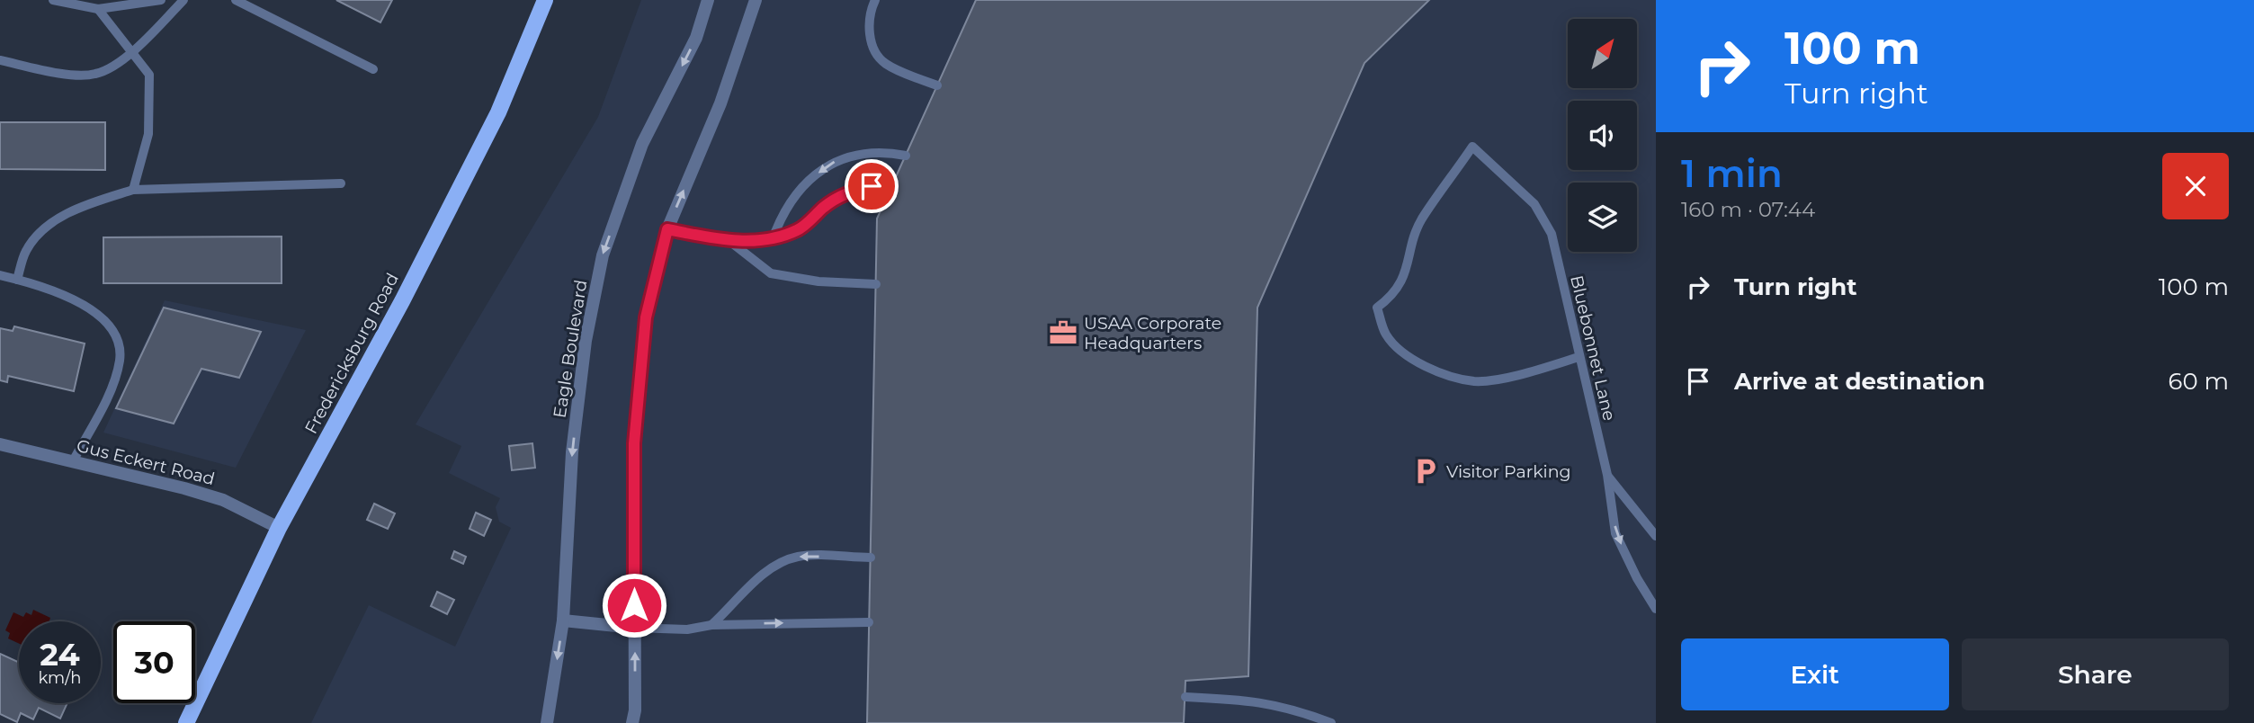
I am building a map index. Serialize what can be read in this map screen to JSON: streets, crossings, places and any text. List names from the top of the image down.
{
  "streets": {
    "main road": ["Fredericksburg Road"],
    "street": ["Eagle Boulevard", "Gus Eckert Road"],
    "lane": ["Bluebonnet Lane"]
  },
  "crossings": [
    ["Fredericksburg Road", "Gus Eckert Road"]
  ],
  "places": {
    "office": ["USAA Corporate Headquarters"],
    "parking": ["Visitor Parking"]
  },
  "north": "top right",
  "page": {
    "turn": ["100 m", "Turn right"],
    "heading": ["1 min", "160 m · 07:44"],
    "list": [
      {
        "name": "Turn right",
        "value": "100 m"
      },
      {
        "name": "Arrive at destination",
        "value": "60 m"
      }
    ],
    "speed": "24 km/h",
    "limit": "30",
    "buttons": ["Exit", "Share"]
  }
}
